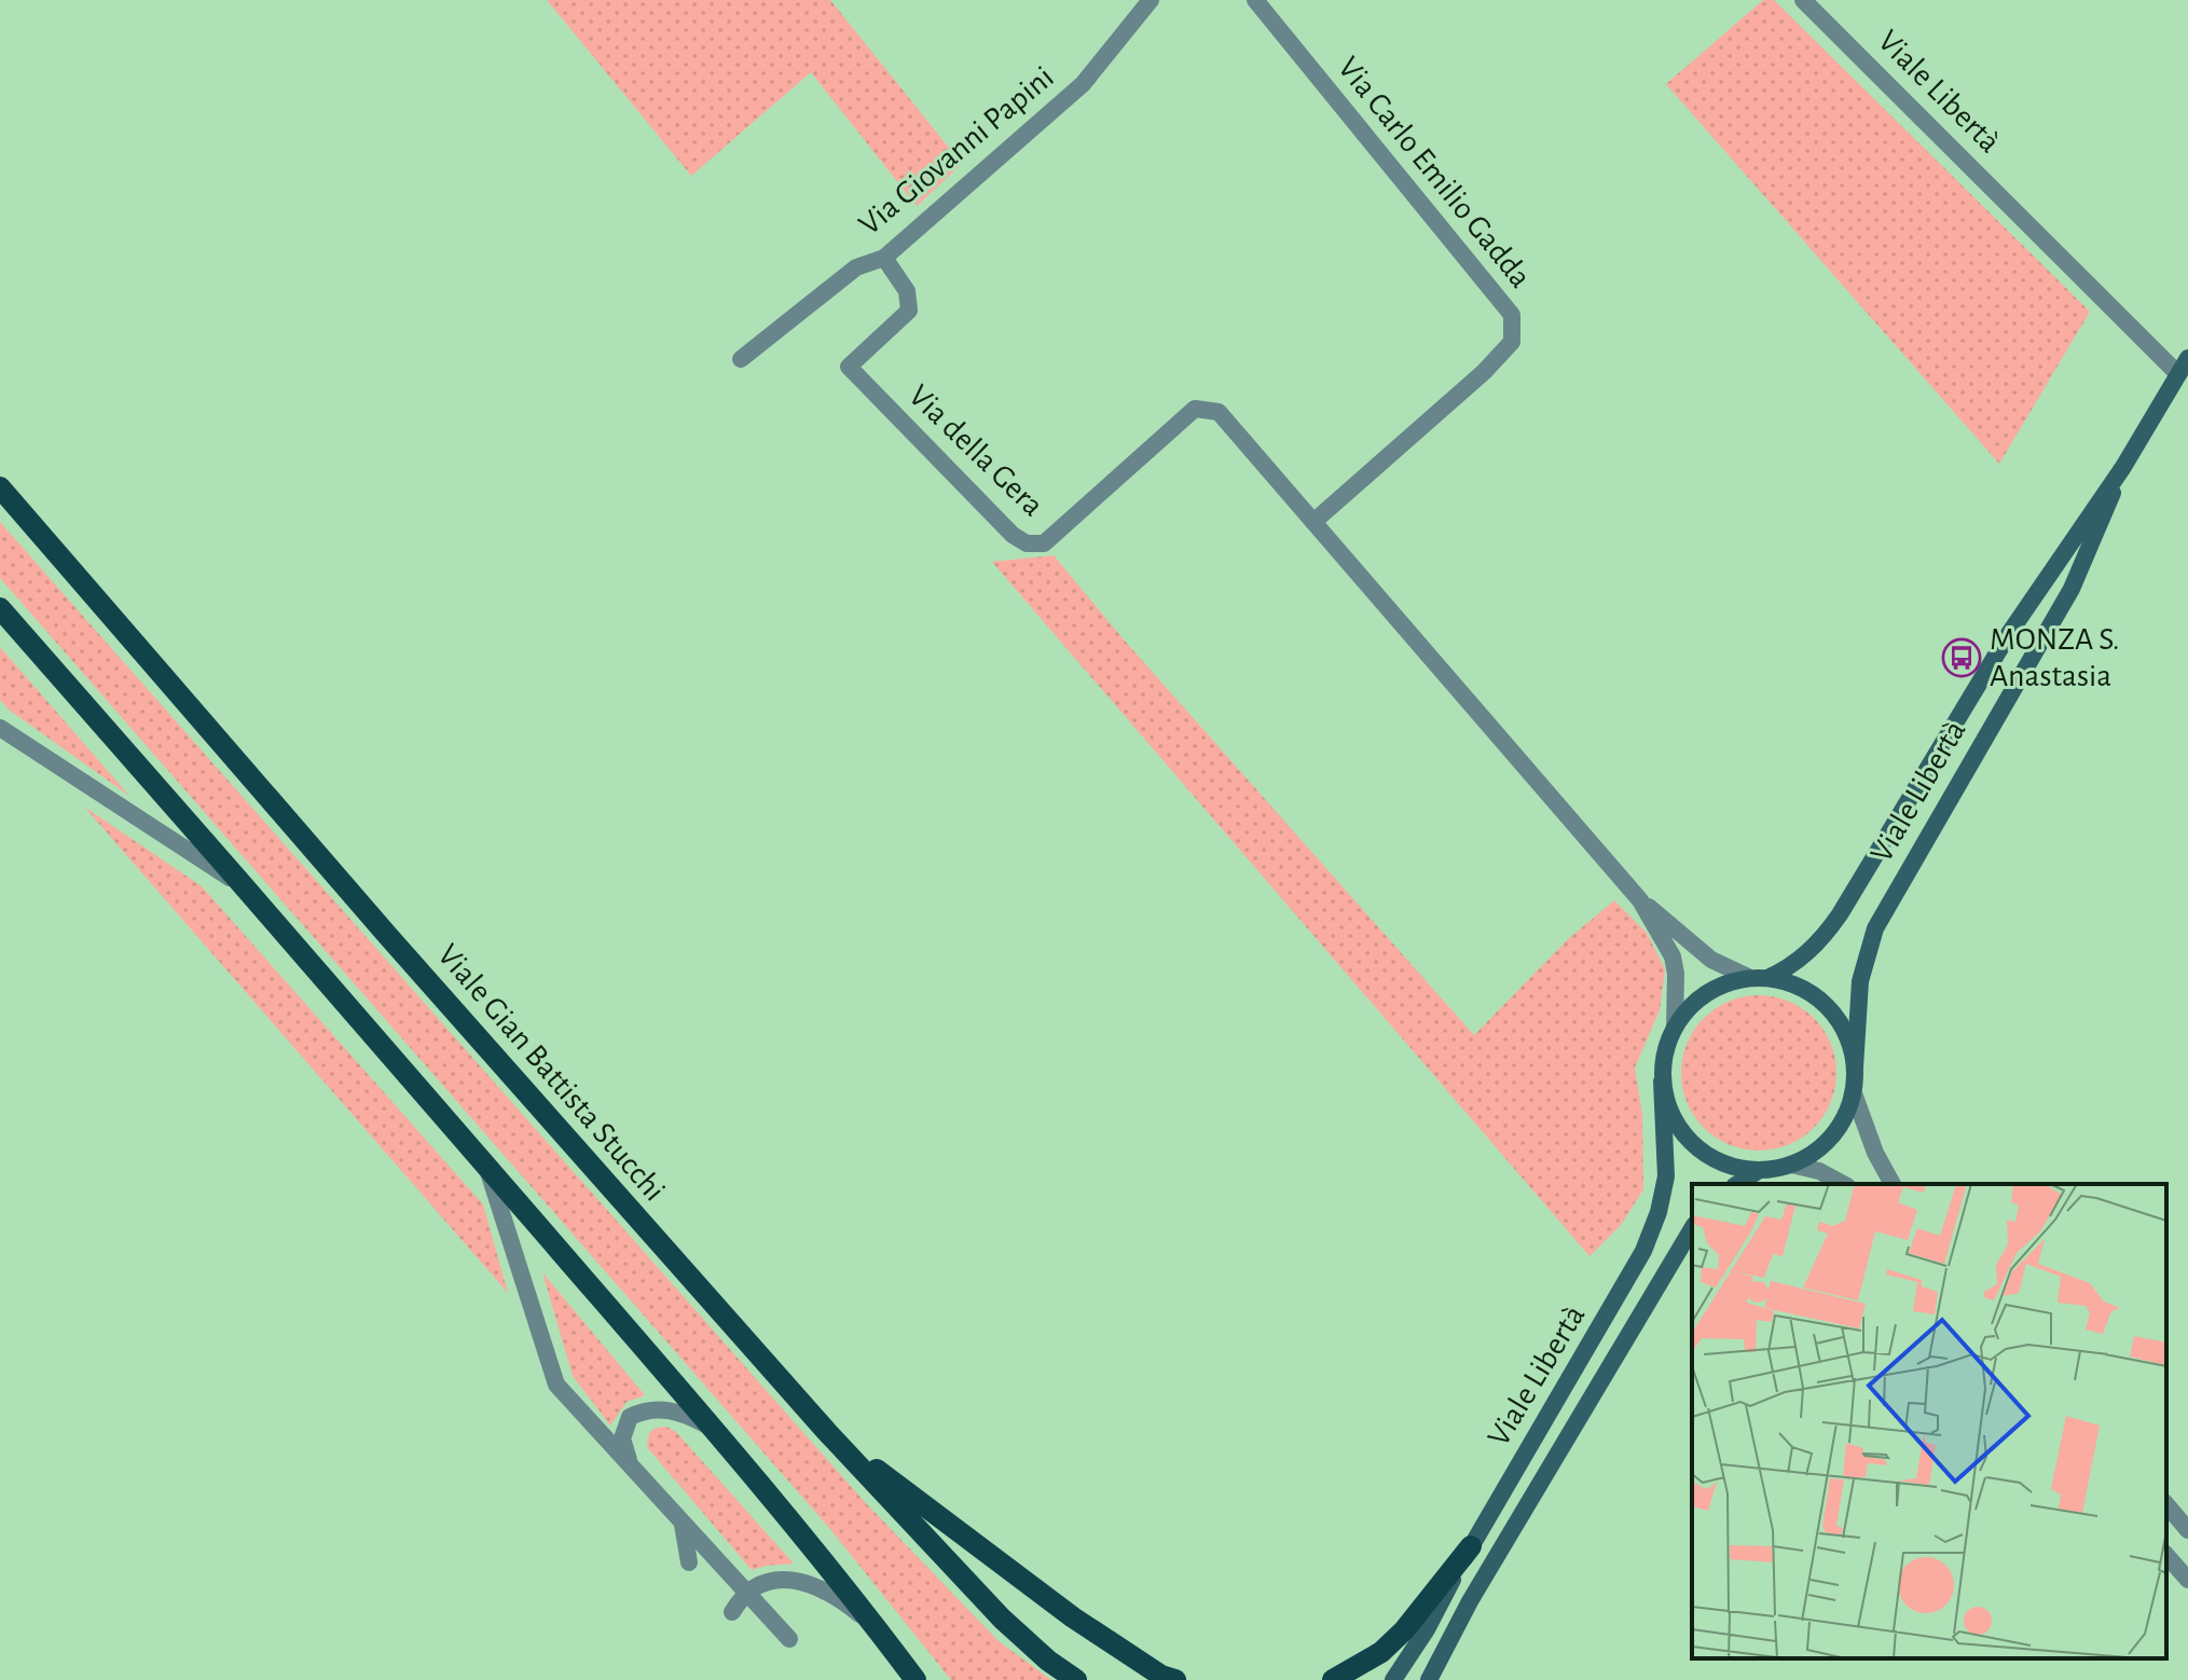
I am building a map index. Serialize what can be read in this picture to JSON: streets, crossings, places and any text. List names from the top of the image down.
{
  "streets": {
    "main road": ["Viale Libertà", "Viale Gian Battista Stucchi"],
    "street": ["Via Giovanni Papini", "Via Carlo Emilio Gadda", "Via della Gera"]
  },
  "crossings": [
    ["Via Giovanni Papini", "Via della Gera"],
    ["Via Carlo Emilio Gadda", "Via della Gera"]
  ],
  "places": {
    "bus stop": ["MONZA S. Anastasia"]
  }
}
